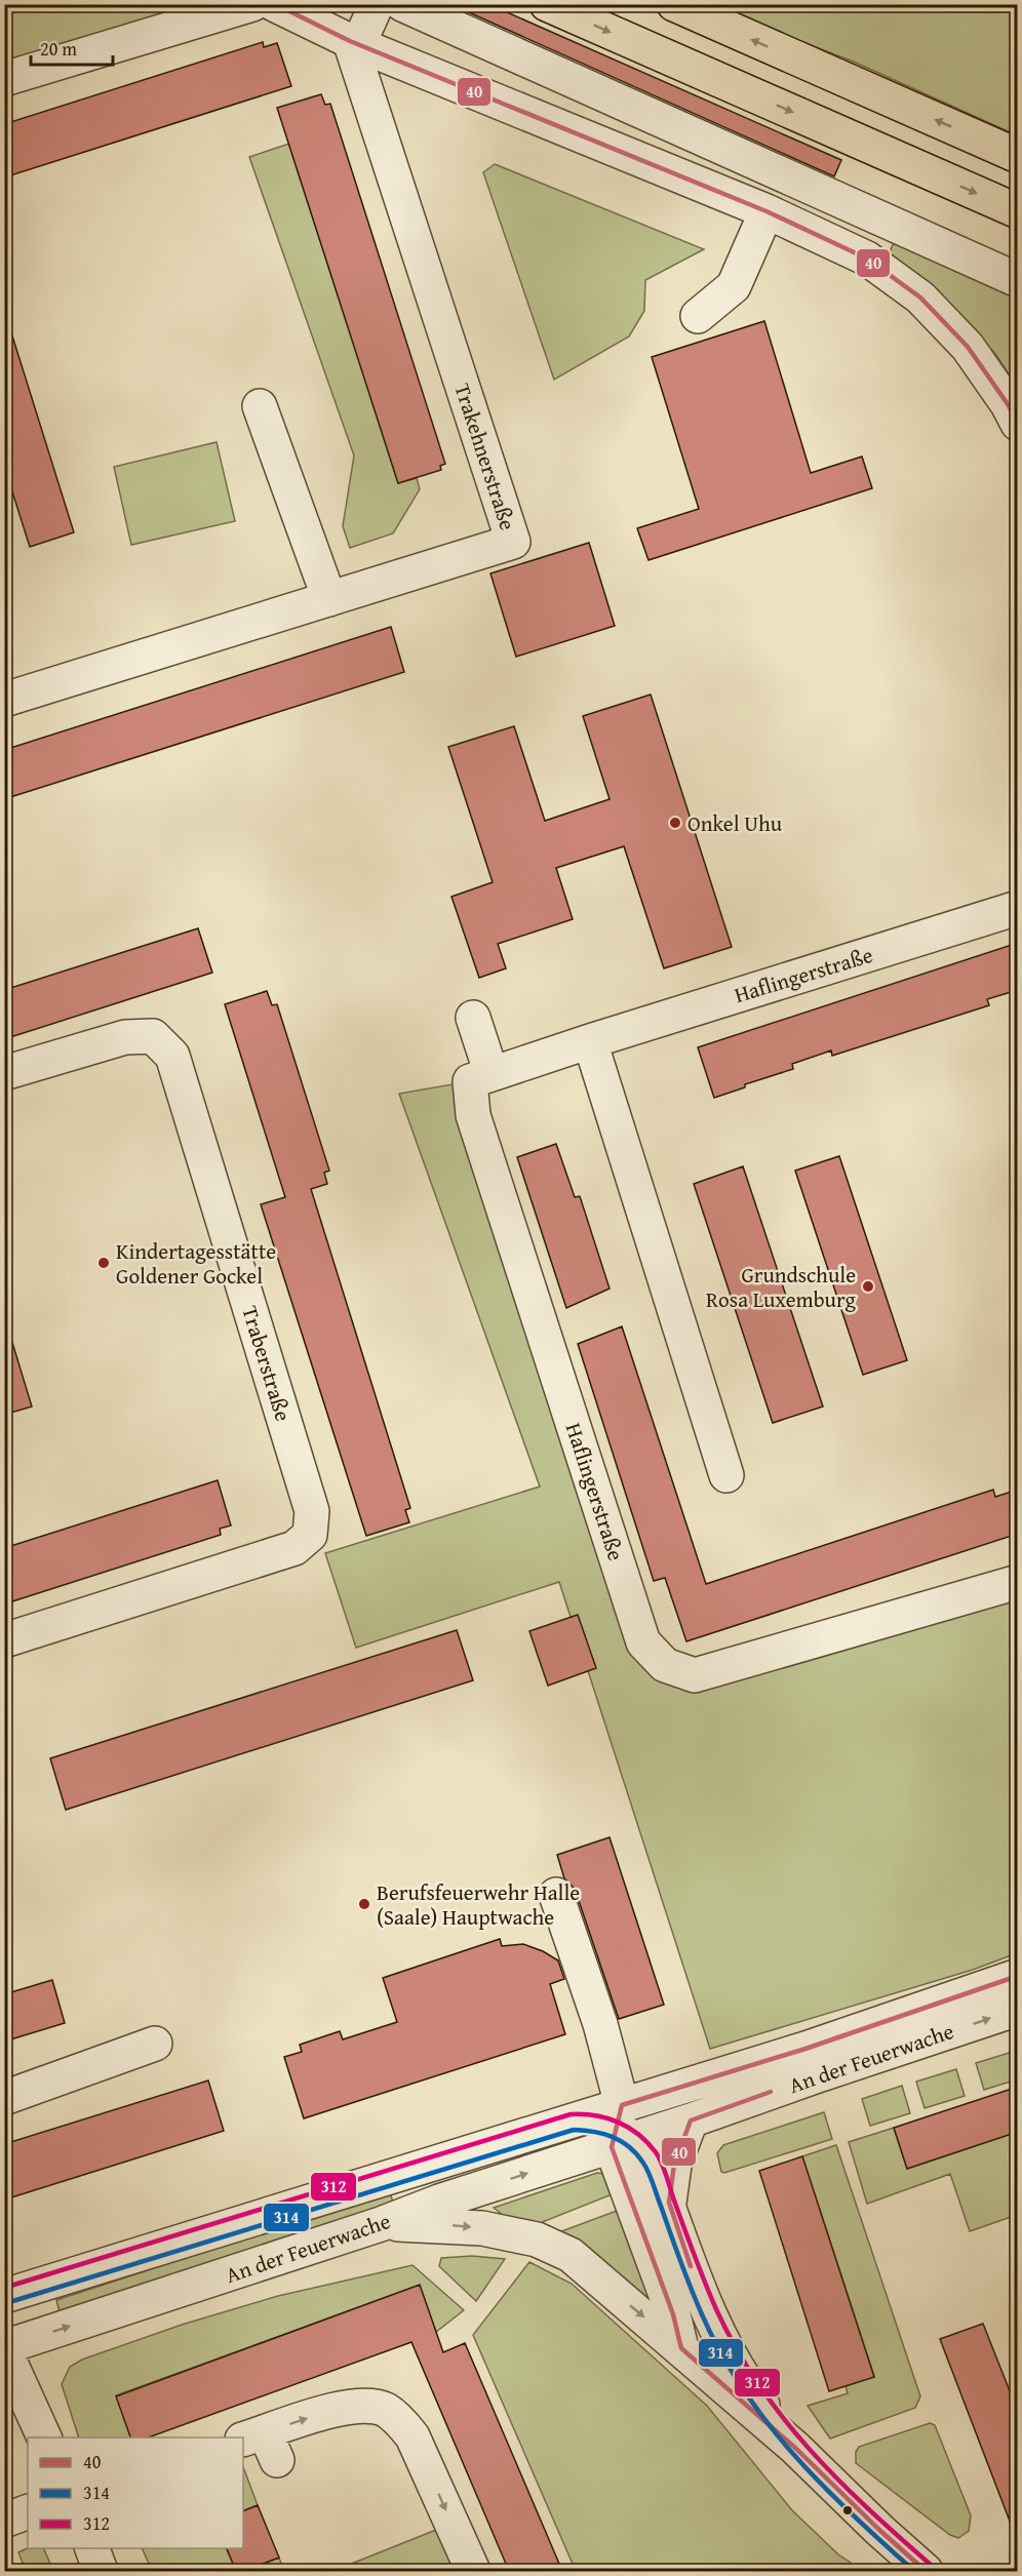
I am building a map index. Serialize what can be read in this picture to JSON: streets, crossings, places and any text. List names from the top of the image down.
{
  "streets": {
    "street": [
      "Trakehnerstraße",
      "Haflingerstraße",
      "Traberstraße",
      "An der Feuerwache"
    ]
  },
  "places": [
    "Onkel Uhu",
    "Kindertagesstätte Goldener Gockel",
    "Grundschule Rosa Luxemburg",
    "Berufsfeuerwehr Halle (Saale) Hauptwache"
  ],
  "lines": ["transit line 40", "transit line 312", "transit line 314"],
  "legend": ["40", "314", "312"],
  "scale_bar": "20 m"
}
